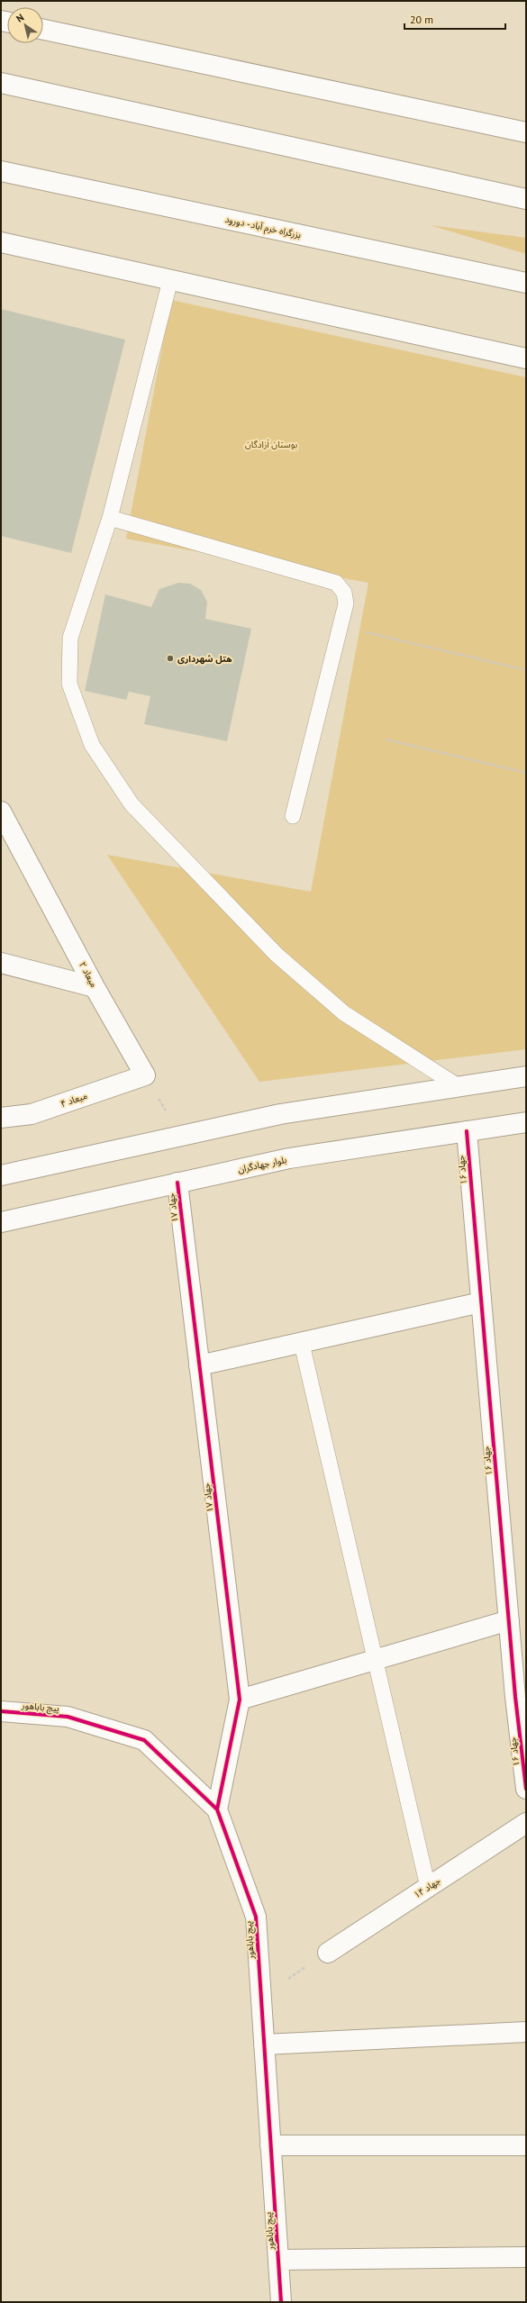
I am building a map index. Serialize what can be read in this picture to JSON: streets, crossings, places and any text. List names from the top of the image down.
{
  "streets": {
    "main road": [
      "بزرگراه خرم آباد - دورود",
      "میعاد ۲",
      "میعاد ۴",
      "بلوار جهادگران",
      "جهاد ۱۶",
      "جهاد ۱۷",
      "پیچ باباهور",
      "جهاد ۱۴"
    ]
  },
  "crossings": [
    ["میعاد ۲", "میعاد ۴"],
    ["بلوار جهادگران", "جهاد ۱۶"],
    ["بلوار جهادگران", "جهاد ۱۷"],
    ["جهاد ۱۷", "پیچ باباهور"]
  ],
  "parks": ["بوستان آزادگان"],
  "places": ["هتل شهرداری"],
  "scale_bar": "20 m",
  "north": "top left"
}
